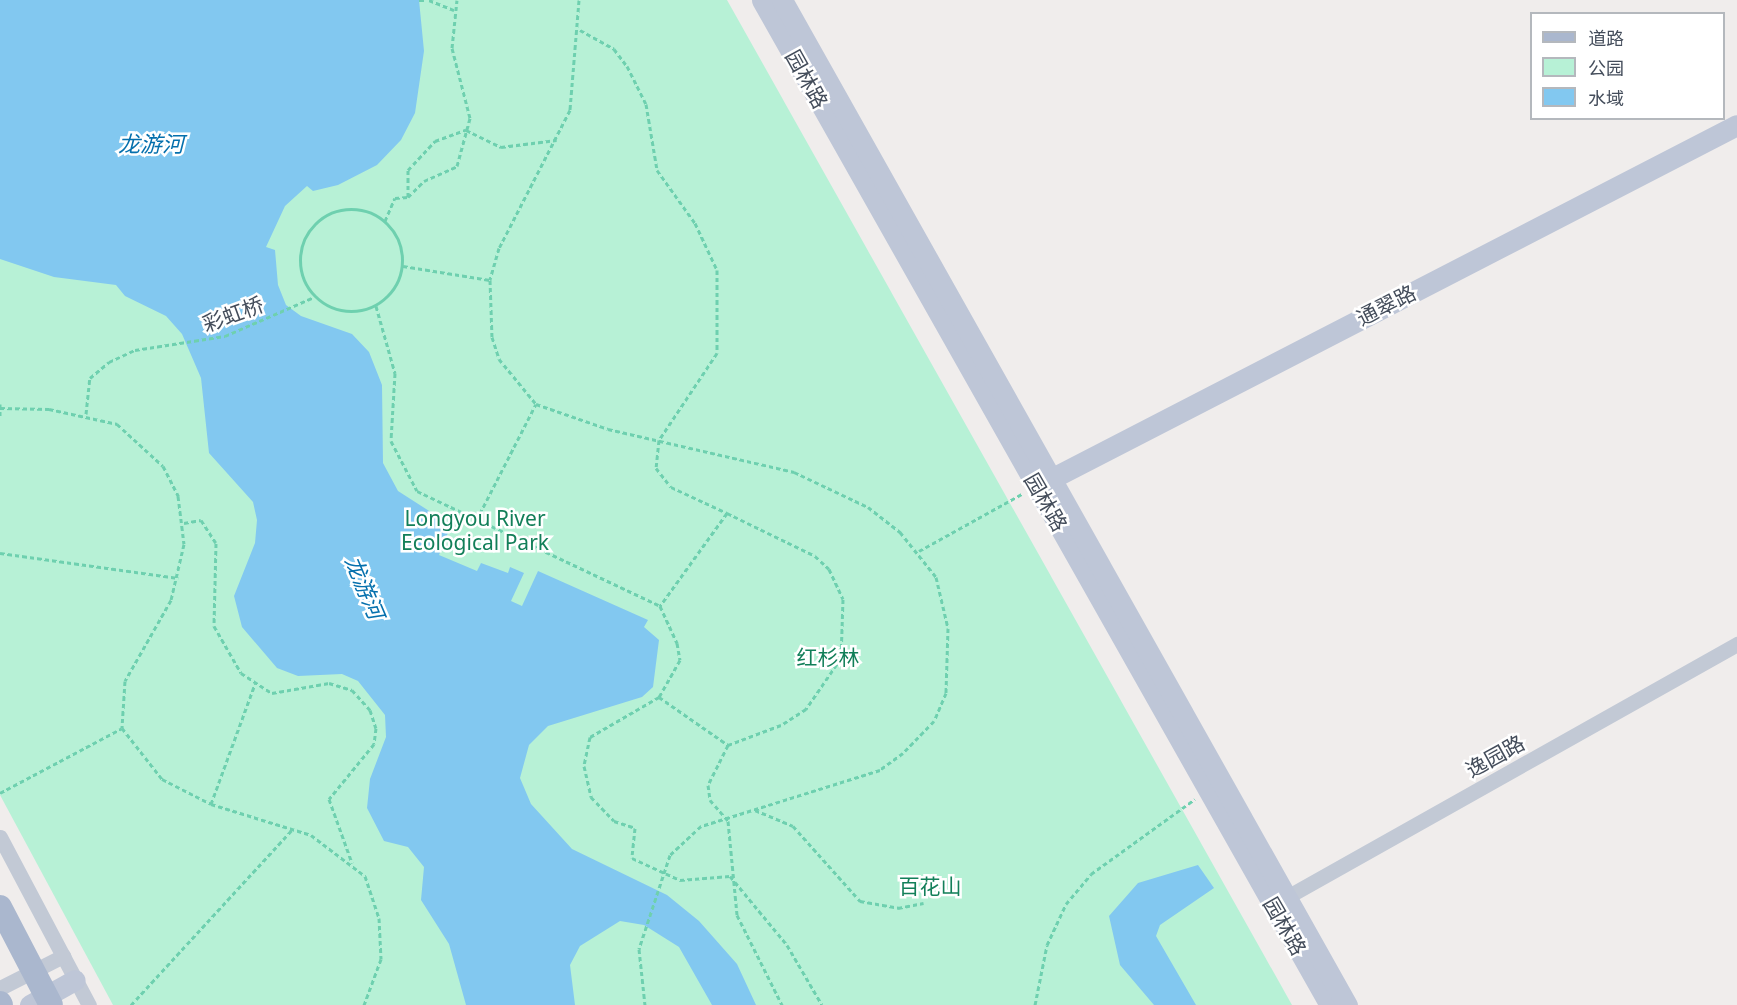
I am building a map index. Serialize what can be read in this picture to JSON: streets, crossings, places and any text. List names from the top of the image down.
{
  "streets": {
    "street": ["园林路", "通翠路", "逸园路"],
    "path": ["彩虹桥"]
  },
  "crossings": [
    ["园林路", "通翠路"],
    ["园林路", "逸园路"]
  ],
  "water": ["龙游河"],
  "parks": ["Longyou River Ecological Park", "红杉林", "百花山"],
  "legend": ["道路", "公园", "水域"]
}
